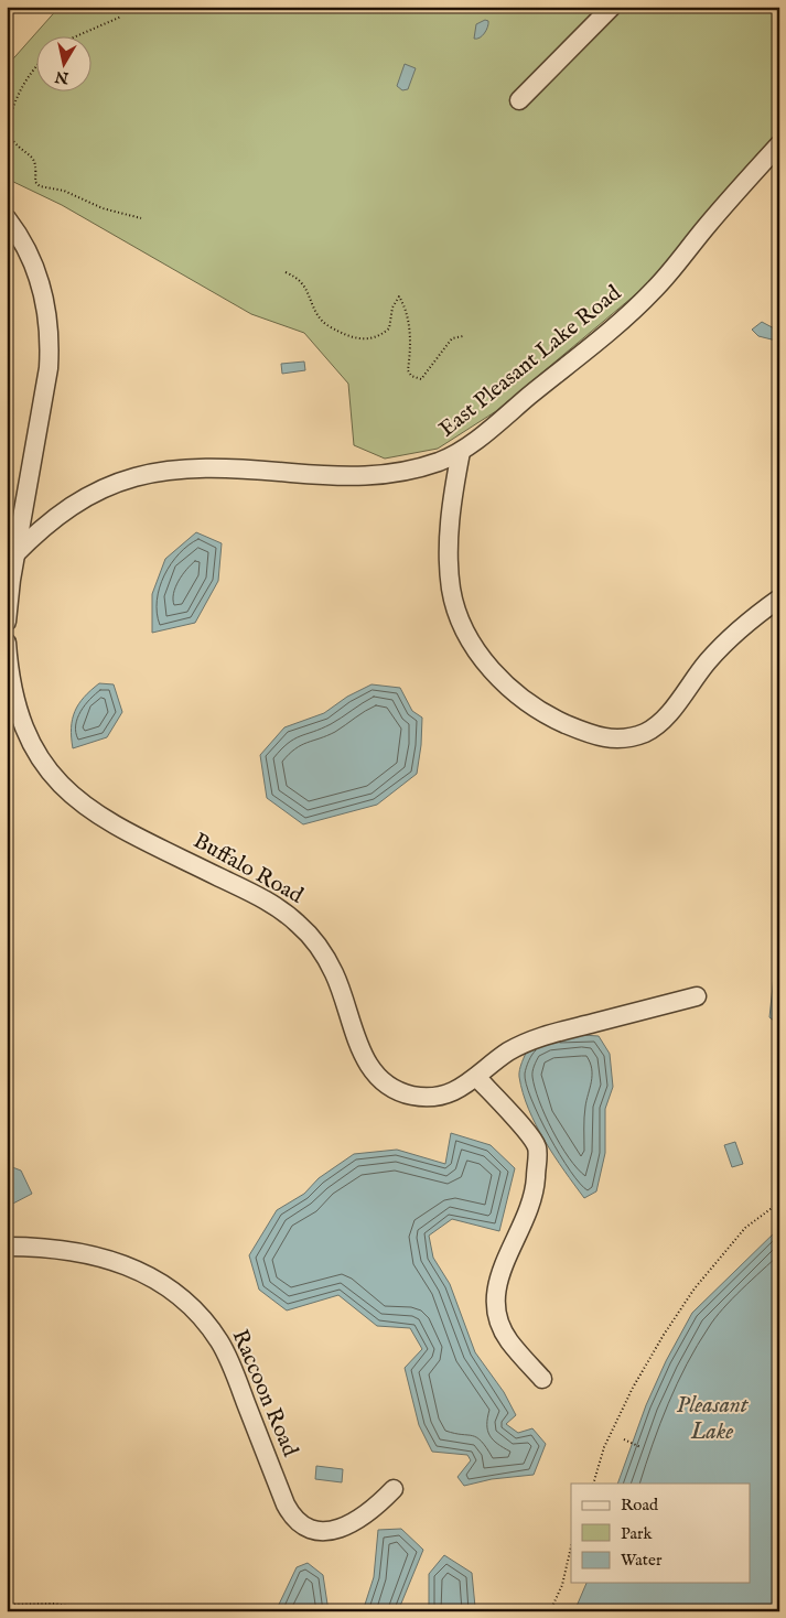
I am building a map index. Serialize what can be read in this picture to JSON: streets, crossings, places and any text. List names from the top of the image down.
{
  "streets": {
    "street": ["East Pleasant Lake Road", "Buffalo Road", "Raccoon Road"]
  },
  "water": ["Pleasant Lake"],
  "legend": ["Road", "Park", "Water"],
  "north": "bottom"
}
